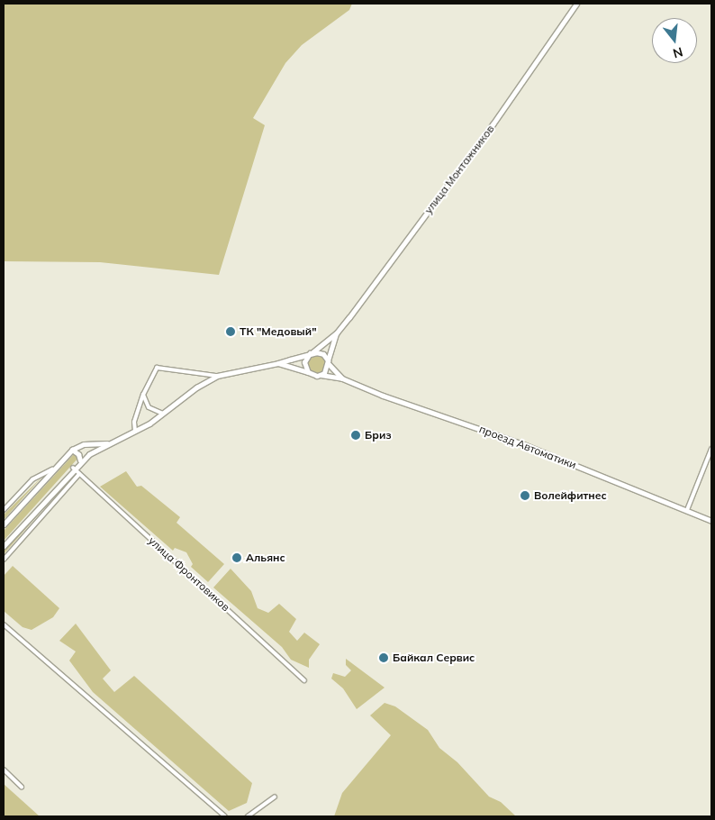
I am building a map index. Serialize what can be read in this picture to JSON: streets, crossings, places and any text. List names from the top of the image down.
{
  "streets": {
    "main road": ["улица Монтажников", "проезд Автоматики"],
    "street": ["улица Фронтовиков"]
  },
  "crossings": [
    ["улица Монтажников", "проезд Автоматики"],
    ["улица Монтажников", "улица Фронтовиков"]
  ],
  "places": [
    "ТК \"Медовый\"",
    "Бриз",
    "Волейфитнес",
    "Альянс",
    "Байкал Сервис"
  ],
  "north": "bottom"
}
